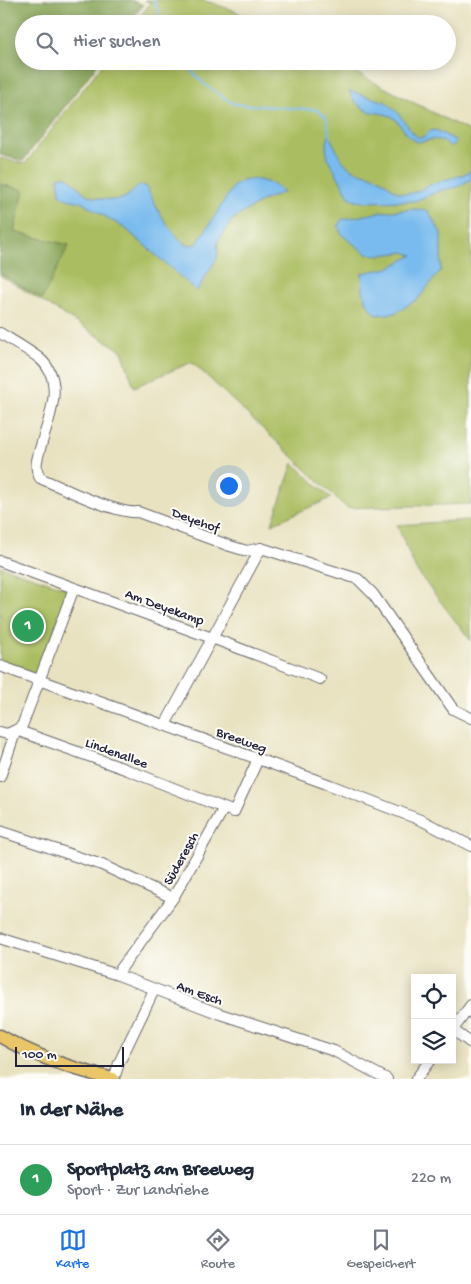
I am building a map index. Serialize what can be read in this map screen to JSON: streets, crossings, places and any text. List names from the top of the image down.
{
  "streets": {
    "street": [
      "Deyehof",
      "Am Deyekamp",
      "Breeweg",
      "Lindenallee",
      "Süderesch",
      "Am Esch"
    ]
  },
  "crossings": [
    ["Lindenallee", "Süderesch"],
    ["Süderesch", "Am Esch"]
  ],
  "scale_bar": "100 m",
  "page": {
    "search": "Hier suchen",
    "pins": "1",
    "scale": "100 m",
    "heading": "In der Nähe",
    "list": [
      {
        "mark": "1",
        "name": "Sportplatz am Breeweg",
        "note": "Sport · Zur Landriehe",
        "value": "220 m"
      }
    ],
    "nav": ["Karte", "Route", "Gespeichert"]
  }
}
